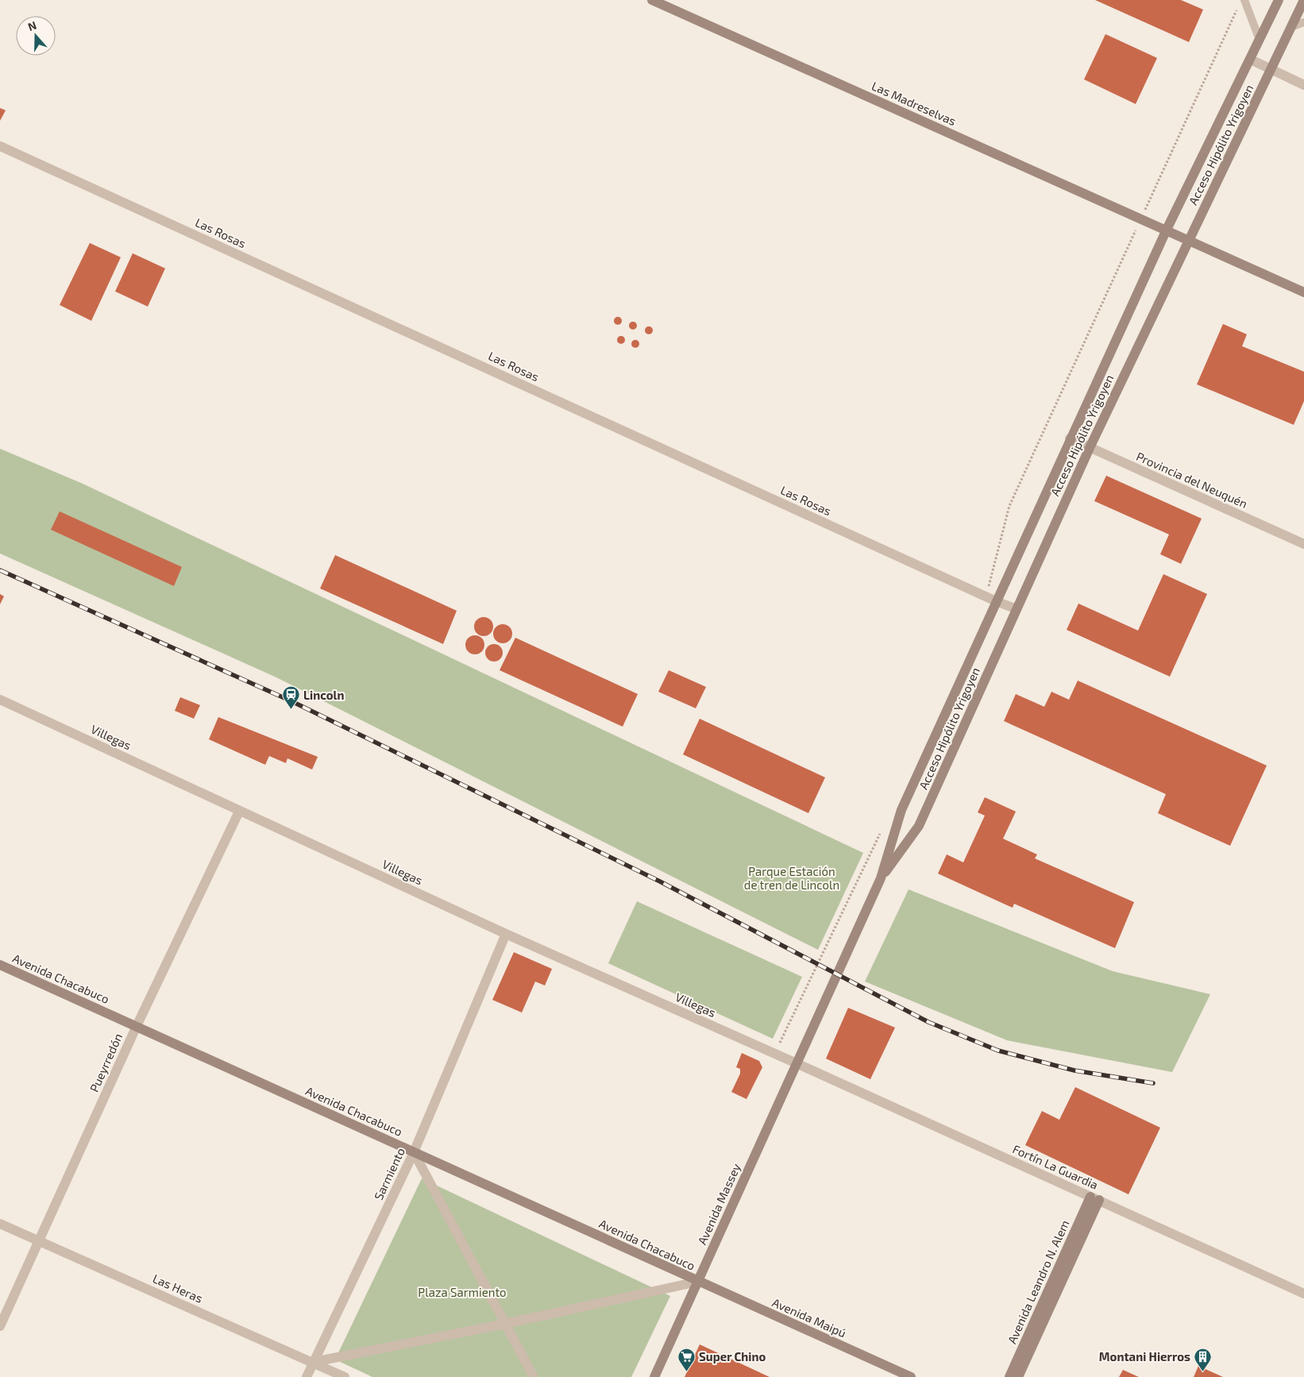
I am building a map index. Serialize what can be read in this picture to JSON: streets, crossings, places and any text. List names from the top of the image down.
{
  "streets": {
    "main road": [
      "Las Madreselvas",
      "Acceso Hipólito Yrigoyen",
      "Avenida Chacabuco",
      "Avenida Massey",
      "Avenida Leandro N. Alem",
      "Avenida Maipú"
    ],
    "street": [
      "Las Rosas",
      "Provincia del Neuquén",
      "Villegas",
      "Pueyrredón",
      "Fortín La Guardia",
      "Sarmiento",
      "Las Heras"
    ]
  },
  "crossings": [
    ["Las Madreselvas", "Acceso Hipólito Yrigoyen"],
    ["Acceso Hipólito Yrigoyen", "Las Rosas"],
    ["Acceso Hipólito Yrigoyen", "Provincia del Neuquén"],
    ["Acceso Hipólito Yrigoyen", "Villegas"],
    ["Acceso Hipólito Yrigoyen", "Fortín La Guardia"],
    ["Acceso Hipólito Yrigoyen", "Avenida Massey"],
    ["Villegas", "Pueyrredón"],
    ["Villegas", "Fortín La Guardia"],
    ["Villegas", "Sarmiento"],
    ["Villegas", "Avenida Massey"],
    ["Avenida Chacabuco", "Pueyrredón"],
    ["Avenida Chacabuco", "Sarmiento"],
    ["Avenida Chacabuco", "Avenida Massey"],
    ["Avenida Chacabuco", "Avenida Maipú"],
    ["Pueyrredón", "Las Heras"],
    ["Fortín La Guardia", "Avenida Massey"],
    ["Fortín La Guardia", "Avenida Leandro N. Alem"],
    ["Sarmiento", "Las Heras"],
    ["Avenida Massey", "Avenida Maipú"]
  ],
  "parks": ["Parque Estación de tren de Lincoln", "Plaza Sarmiento"],
  "places": {
    "station": ["Lincoln"],
    "supermarket": ["Super Chino"],
    "building": ["Montani Hierros"]
  },
  "north": "top"
}
